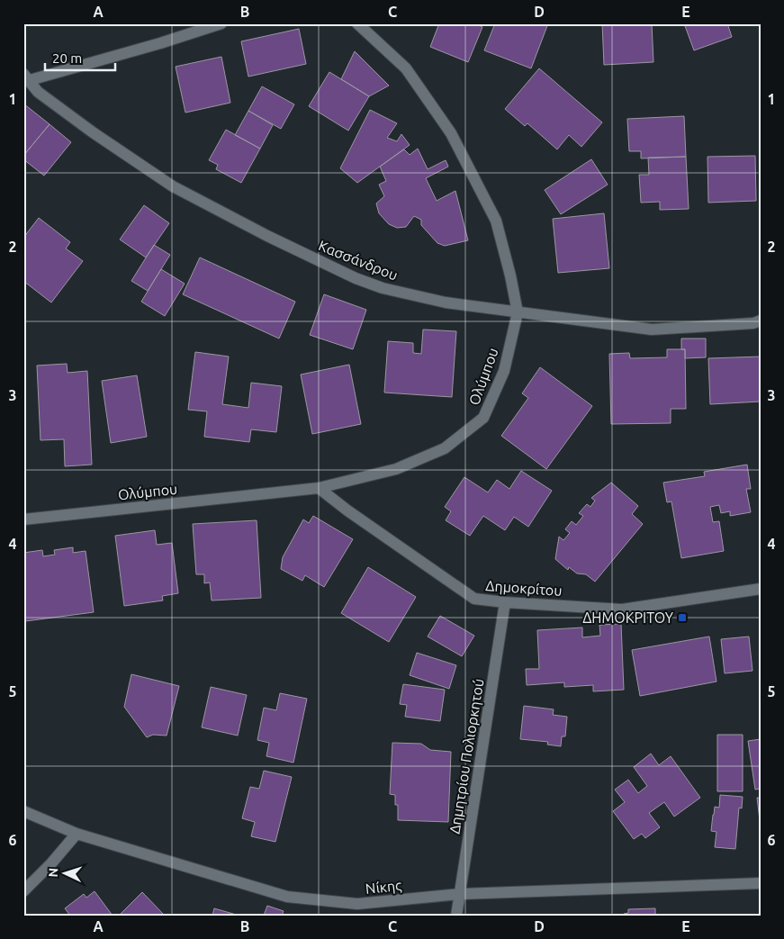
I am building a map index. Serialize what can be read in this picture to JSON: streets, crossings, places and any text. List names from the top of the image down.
{
  "streets": {
    "street": [
      "Κασσάνδρου",
      "Ολύμπου",
      "Δημοκρίτου",
      "Δημητρίου Πολιορκητού",
      "Νίκης"
    ]
  },
  "crossings": [
    ["Κασσάνδρου", "Ολύμπου"],
    ["Ολύμπου", "Δημοκρίτου"],
    ["Δημοκρίτου", "Δημητρίου Πολιορκητού"],
    ["Δημητρίου Πολιορκητού", "Νίκης"]
  ],
  "places": {
    "transit": ["ΔΗΜΟΚΡΙΤΟΥ"]
  },
  "scale_bar": "20 m",
  "north": "left",
  "grid": {
    "columns": [
      "A",
      "B",
      "C",
      "D",
      "E"
    ],
    "rows": [
      "1",
      "2",
      "3",
      "4",
      "5",
      "6"
    ]
  }
}
